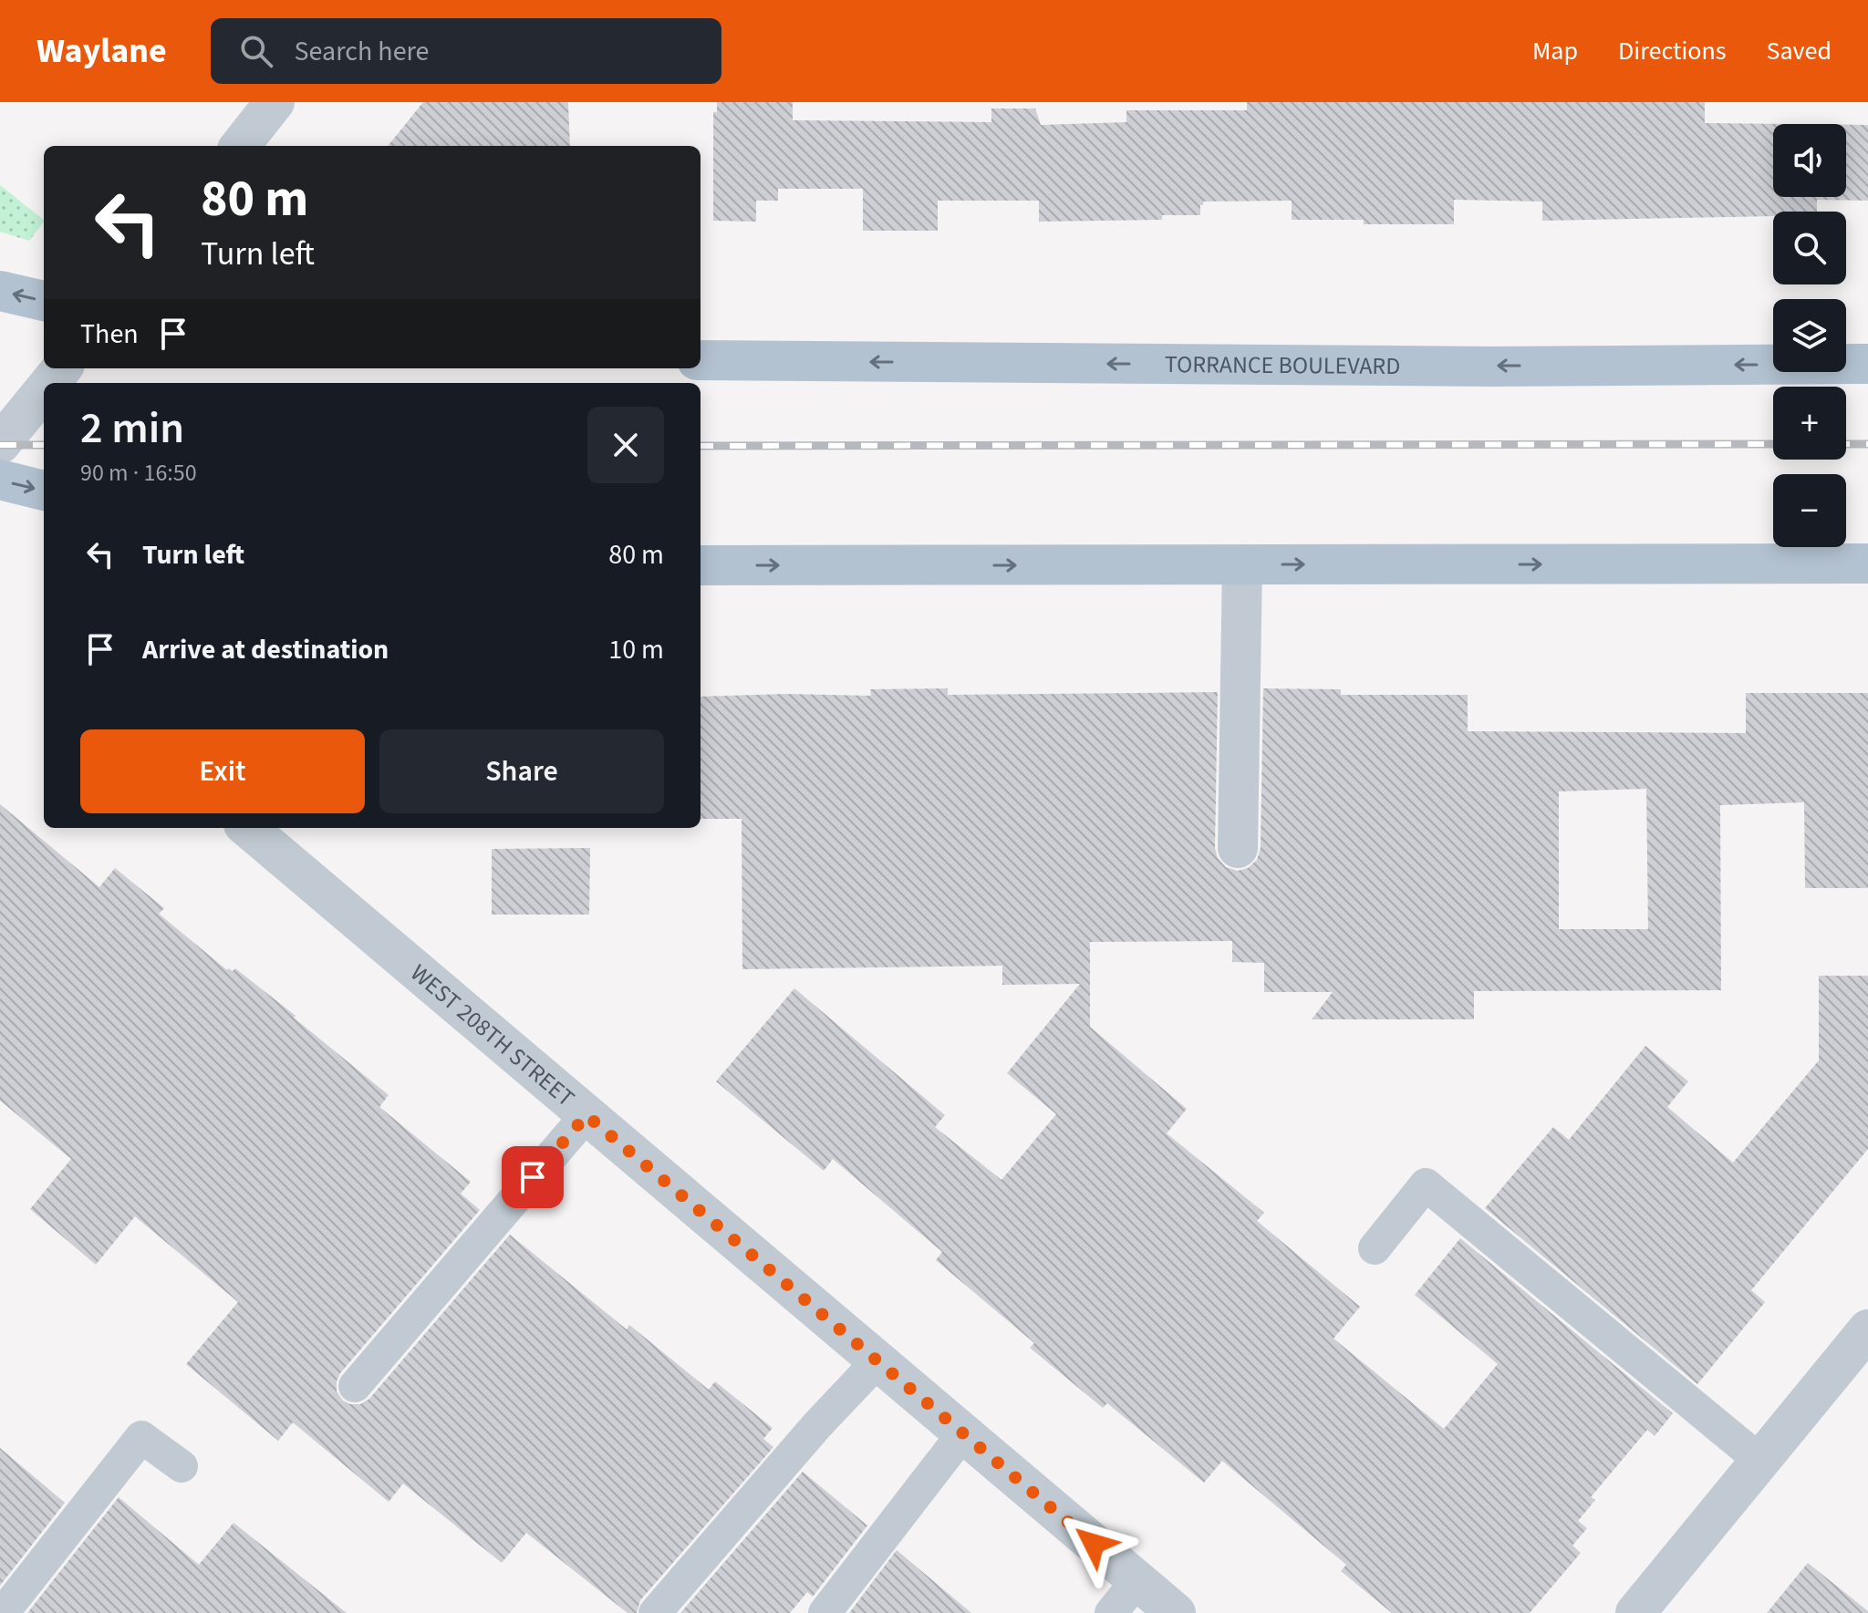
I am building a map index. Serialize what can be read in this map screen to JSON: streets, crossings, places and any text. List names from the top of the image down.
{
  "streets": {
    "main road": ["TORRANCE BOULEVARD"],
    "street": ["WEST 208TH STREET"]
  },
  "page": {
    "header": "Waylane",
    "search": "Search here",
    "nav": ["Map", "Directions", "Saved"],
    "map_buttons": ["+", "−"],
    "turn": ["80 m", "Turn left"],
    "then": "Then",
    "heading": ["2 min", "90 m · 16:50"],
    "list": [
      {
        "name": "Turn left",
        "value": "80 m"
      },
      {
        "name": "Arrive at destination",
        "value": "10 m"
      }
    ],
    "buttons": ["Exit", "Share"]
  }
}
